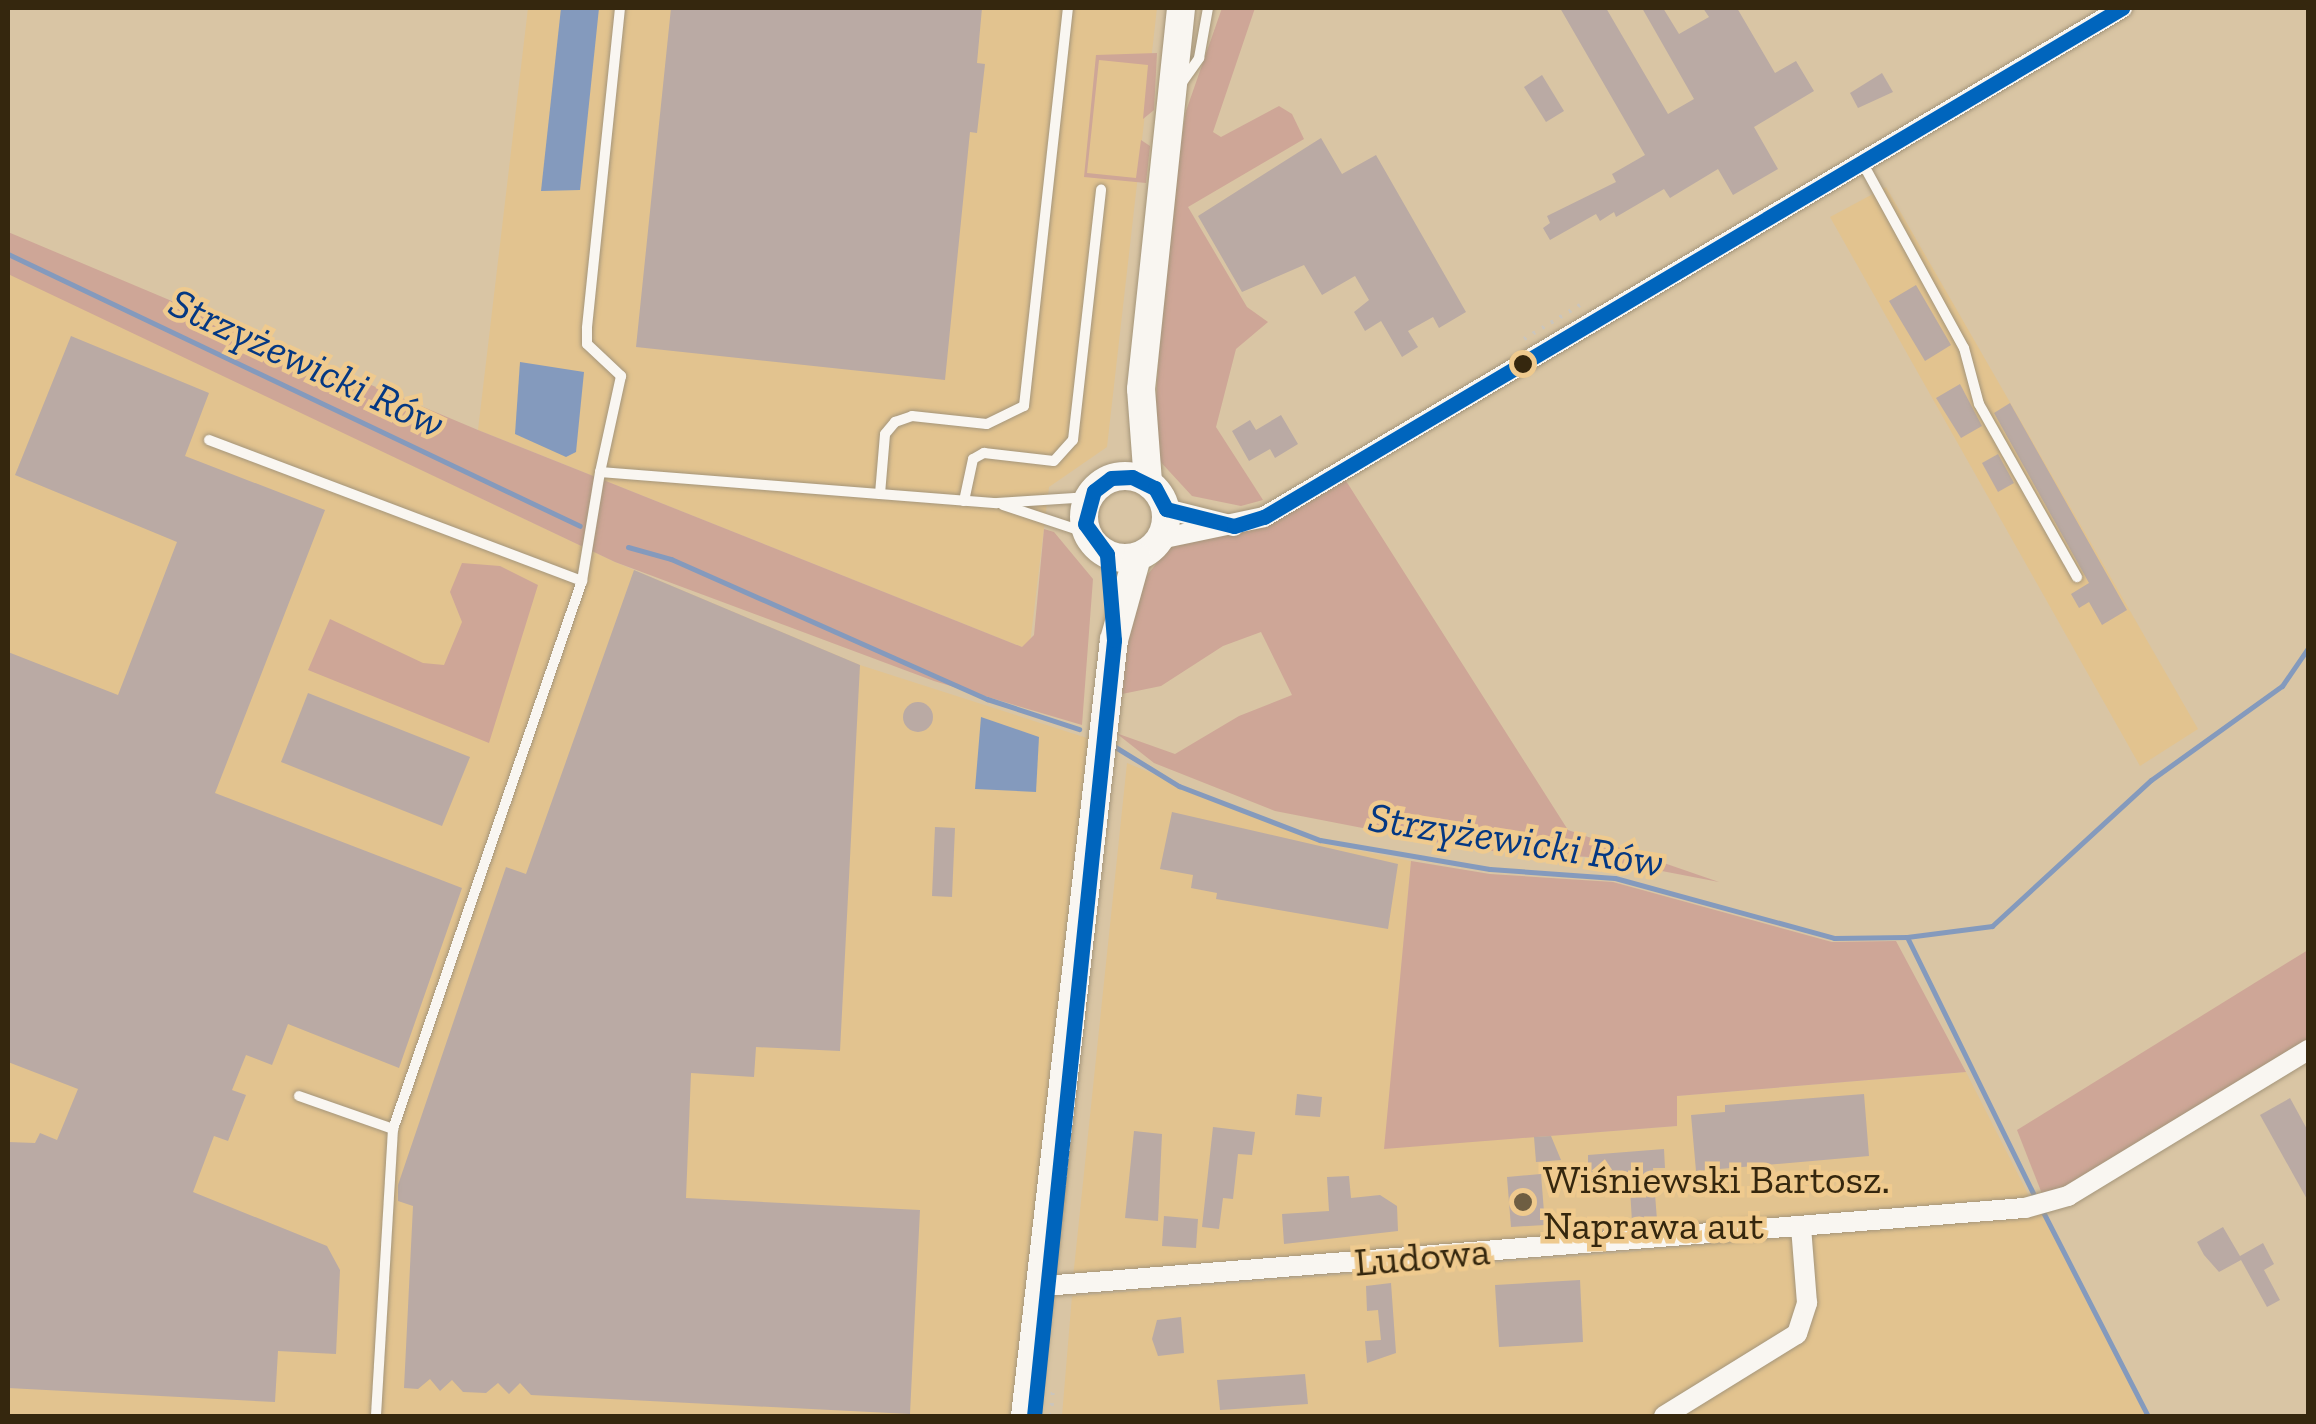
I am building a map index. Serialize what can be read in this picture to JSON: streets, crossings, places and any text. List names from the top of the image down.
{
  "streets": {
    "street": ["Ludowa"]
  },
  "water": ["Strzyżewicki Rów"],
  "places": ["Wiśniewski Bartosz. Naprawa aut"]
}
